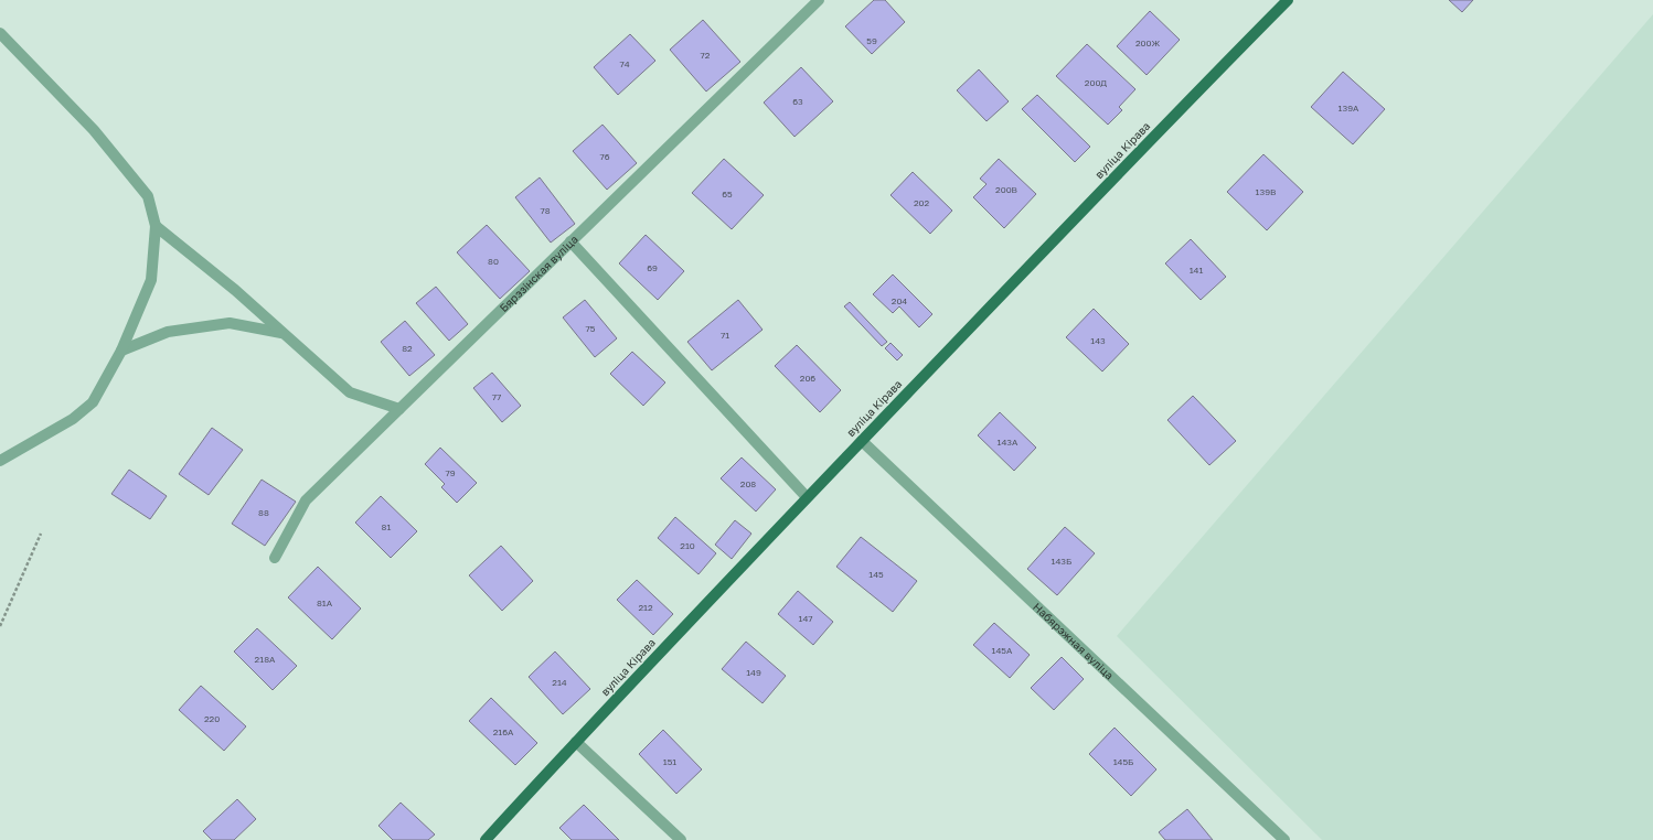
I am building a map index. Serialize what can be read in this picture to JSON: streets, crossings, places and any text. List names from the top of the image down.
{
  "streets": {
    "main road": ["вуліца Кірава"],
    "street": ["Бярэзінская вуліца", "Набярэжная вуліца"]
  },
  "crossings": [
    ["вуліца Кірава", "Набярэжная вуліца"]
  ],
  "house_numbers": [
    "59",
    "200Ж",
    "72",
    "74",
    "200Д",
    "63",
    "139А",
    "76",
    "200В",
    "139В",
    "65",
    "202",
    "78",
    "80",
    "69",
    "141",
    "204",
    "75",
    "71",
    "143",
    "82",
    "206",
    "77",
    "143А",
    "79",
    "208",
    "88",
    "81",
    "210",
    "143Б",
    "145",
    "81А",
    "212",
    "147",
    "145А",
    "218А",
    "149",
    "214",
    "220",
    "216А",
    "151",
    "145Б"
  ]
}
